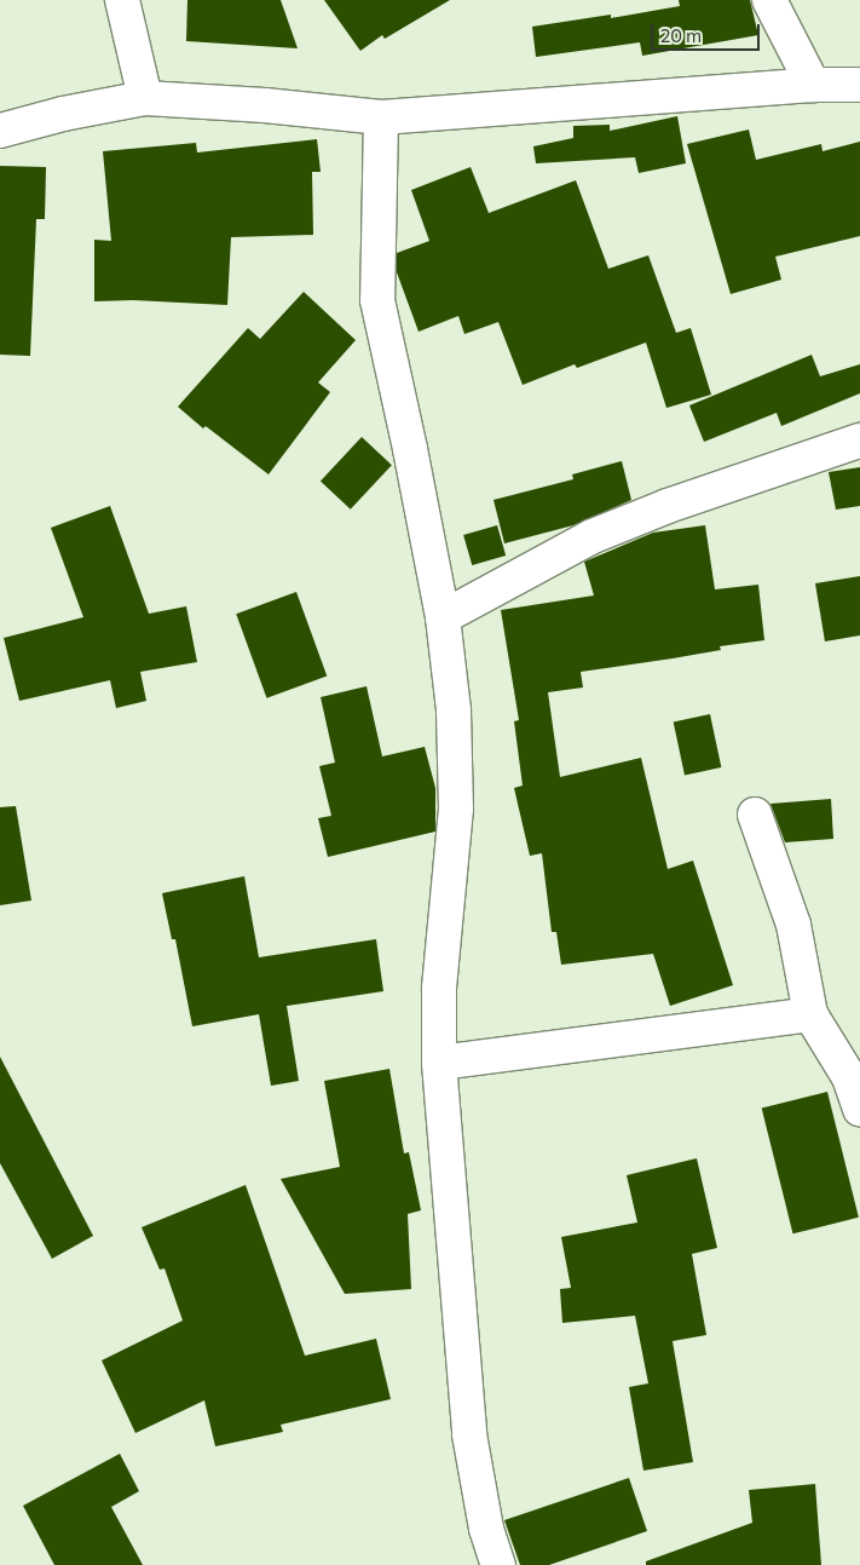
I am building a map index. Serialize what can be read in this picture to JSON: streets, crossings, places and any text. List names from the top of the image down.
{
  "scale_bar": "20 m"
}
